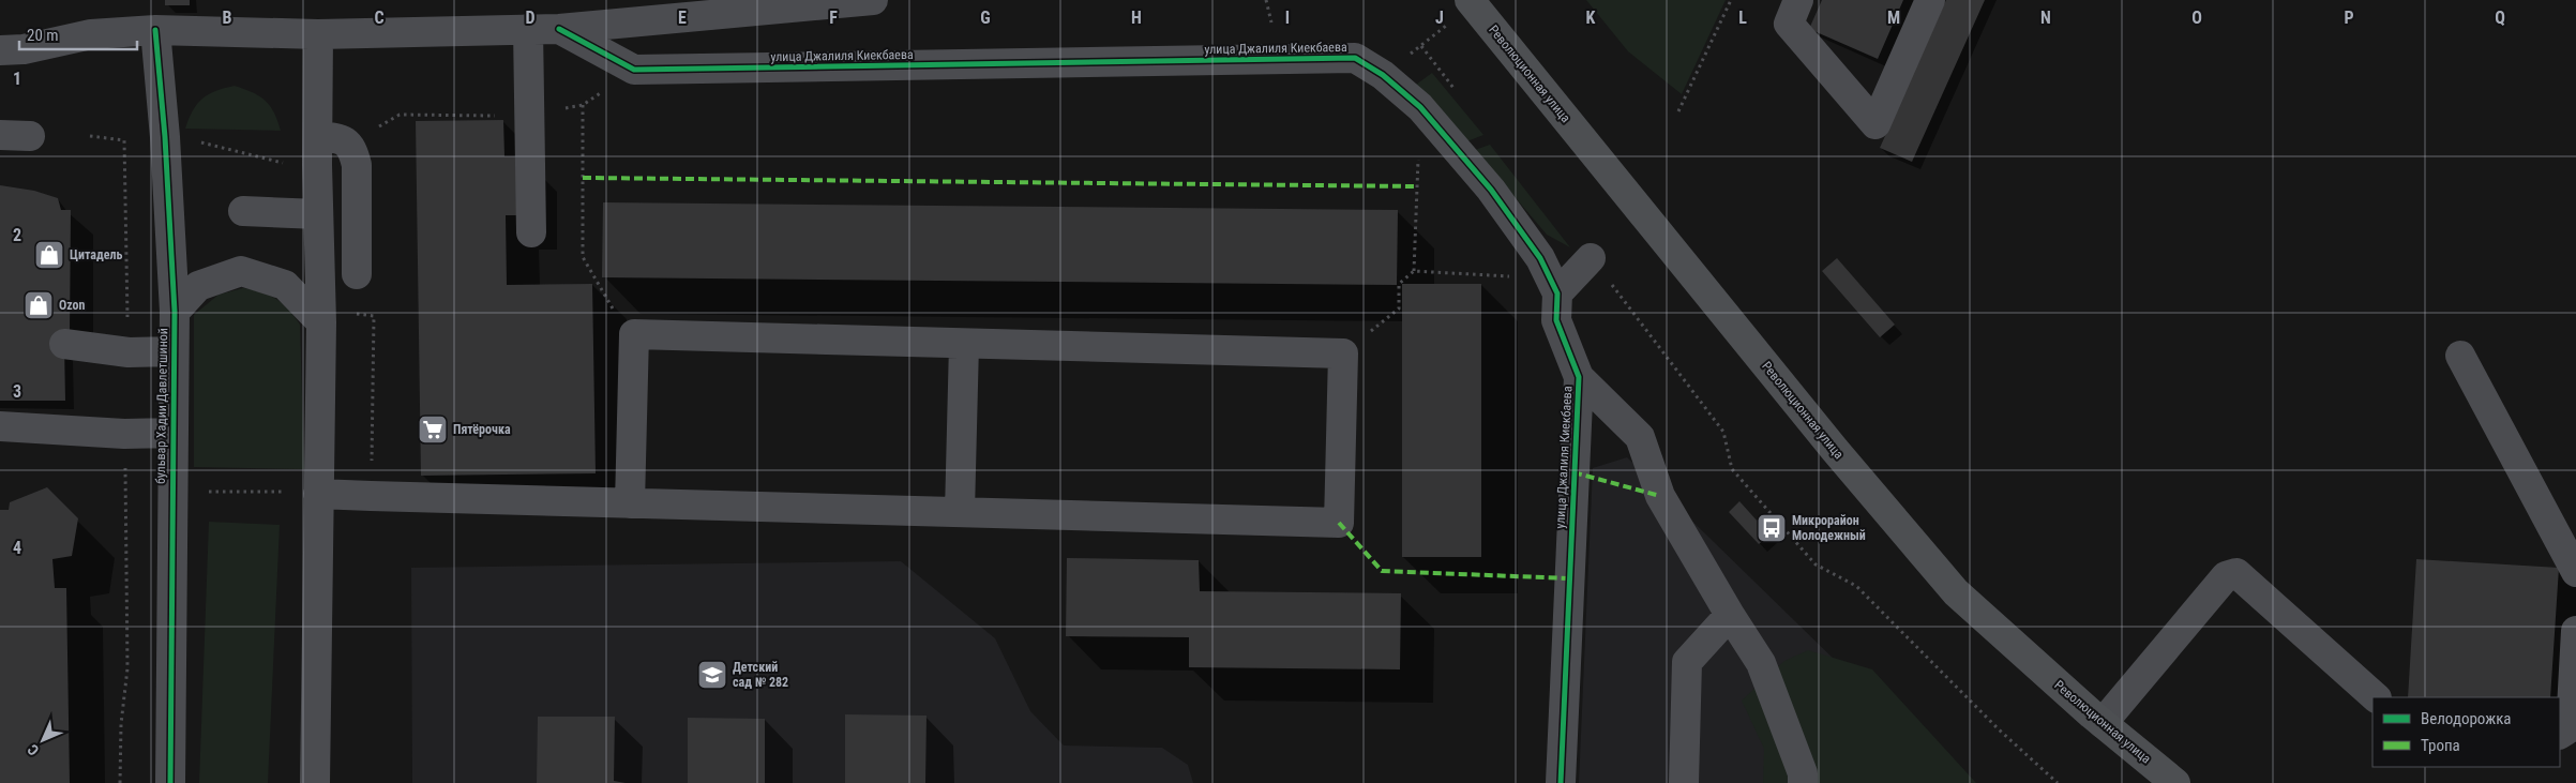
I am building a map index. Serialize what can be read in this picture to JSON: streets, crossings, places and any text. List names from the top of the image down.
{
  "streets": {
    "main road": ["Революционная улица"],
    "street": ["улица Джалиля Киекбаева", "бульвар Хадии Давлетшиной"]
  },
  "places": {
    "shop": ["Цитадель", "Ozon"],
    "supermarket": ["Пятёрочка"],
    "bus stop": ["Микрорайон Молодежный"],
    "school or university": ["Детский сад № 282"]
  },
  "legend": ["Велодорожка", "Тропа"],
  "scale_bar": "20 m",
  "north": "bottom left",
  "grid": {
    "columns": [
      "B",
      "C",
      "D",
      "E",
      "F",
      "G",
      "H",
      "I",
      "J",
      "K",
      "L",
      "M",
      "N",
      "O",
      "P",
      "Q"
    ],
    "rows": [
      "1",
      "2",
      "3",
      "4"
    ]
  }
}
